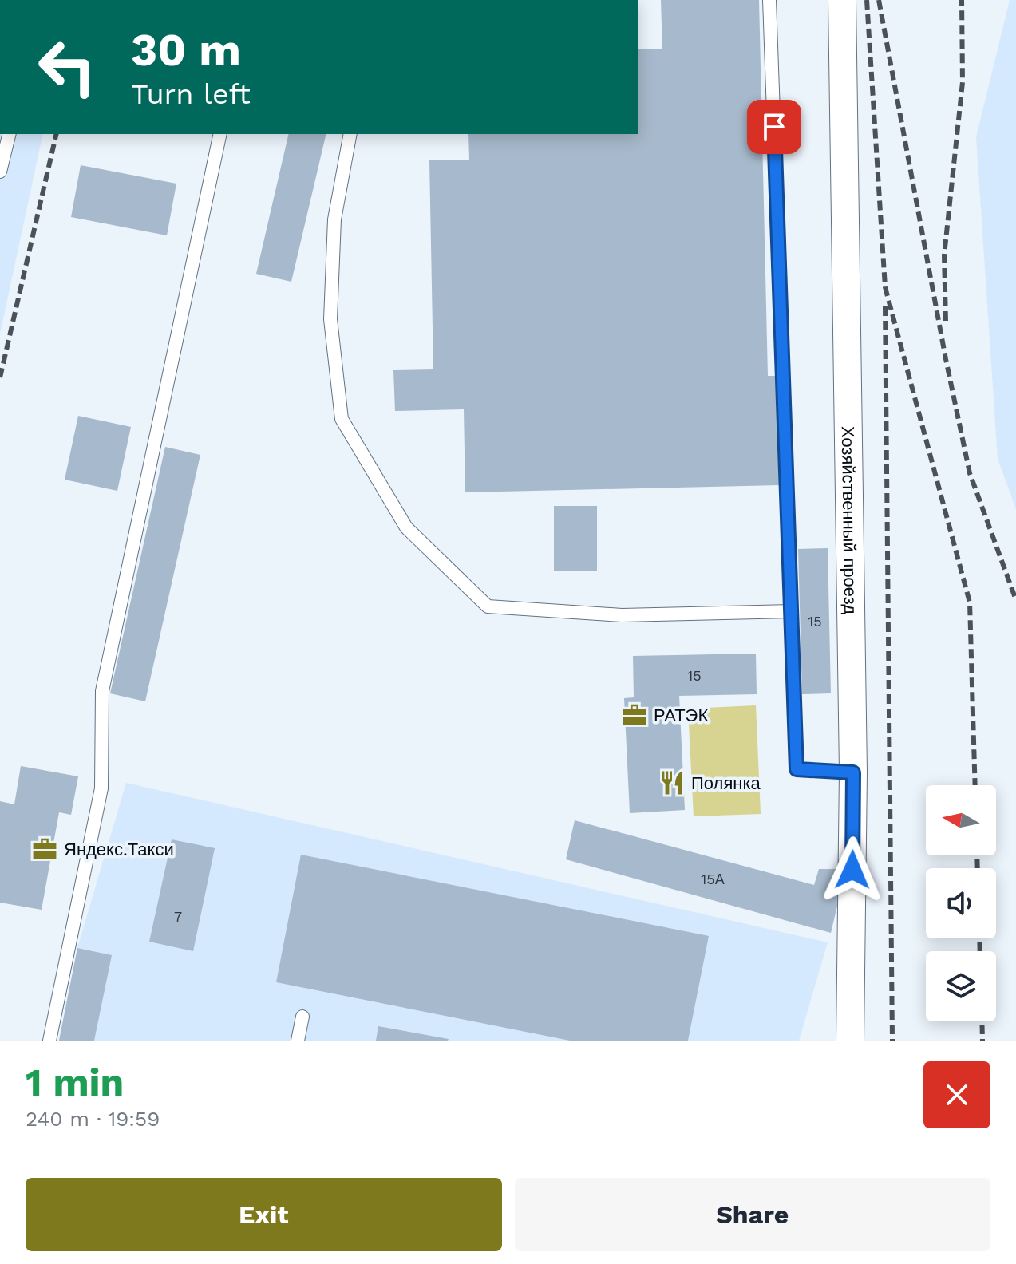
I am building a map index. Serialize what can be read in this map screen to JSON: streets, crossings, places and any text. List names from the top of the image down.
{
  "streets": {
    "street": ["Хозяйственный проезд"]
  },
  "places": {
    "office": ["РАТЭК", "Яндекс.Такси"],
    "restaurant": ["Полянка"]
  },
  "house_numbers": [
    "15",
    "15",
    "15А",
    "7"
  ],
  "north": "left",
  "page": {
    "turn": ["30 m", "Turn left"],
    "heading": ["1 min", "240 m · 19:59"],
    "buttons": ["Exit", "Share"]
  }
}
